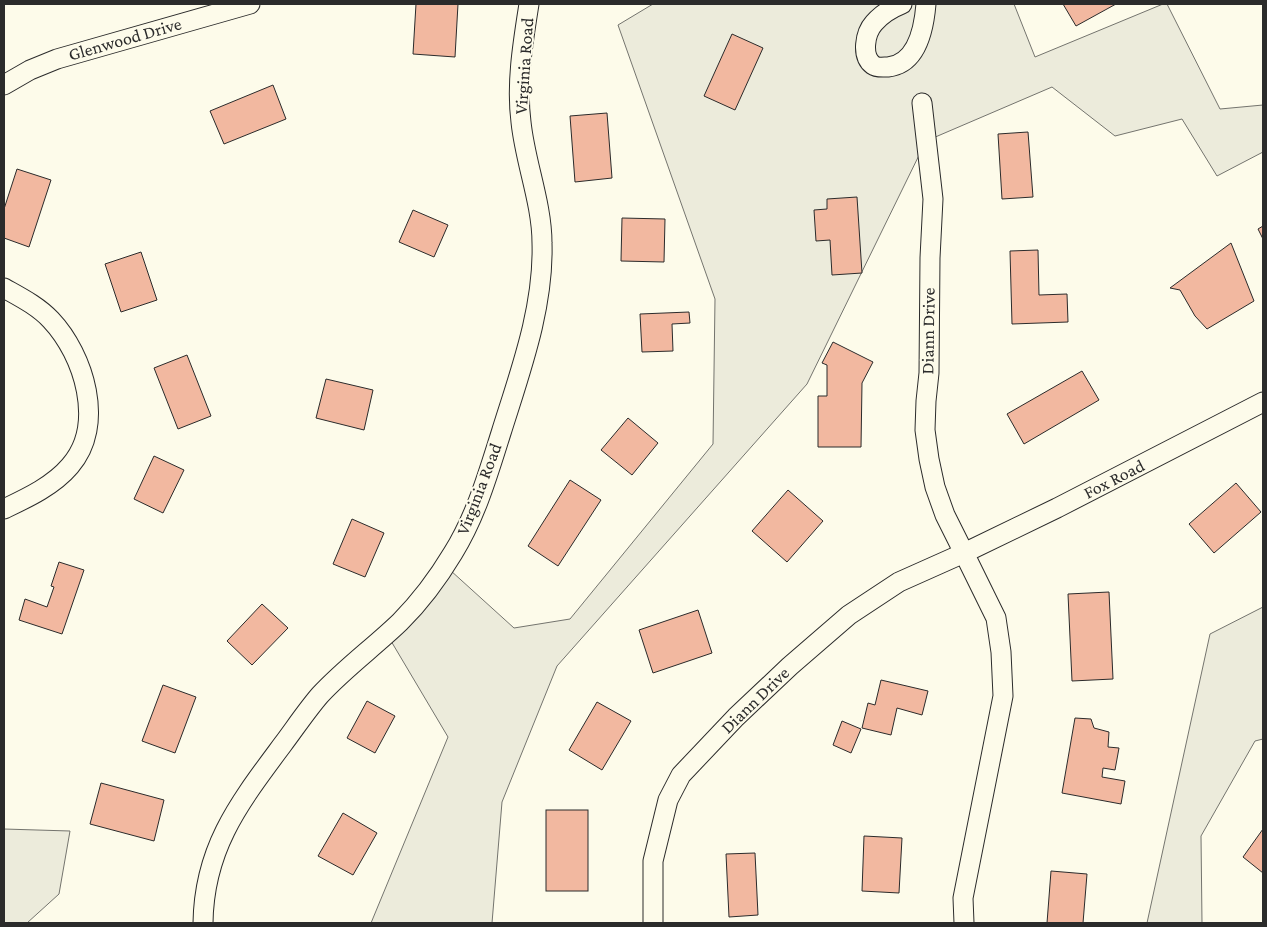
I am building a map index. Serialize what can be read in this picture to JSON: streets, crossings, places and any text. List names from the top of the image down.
{
  "streets": {
    "street": [
      "Glenwood Drive",
      "Virginia Road",
      "Diann Drive",
      "Fox Road"
    ]
  },
  "crossings": [
    ["Diann Drive", "Fox Road"]
  ]
}
